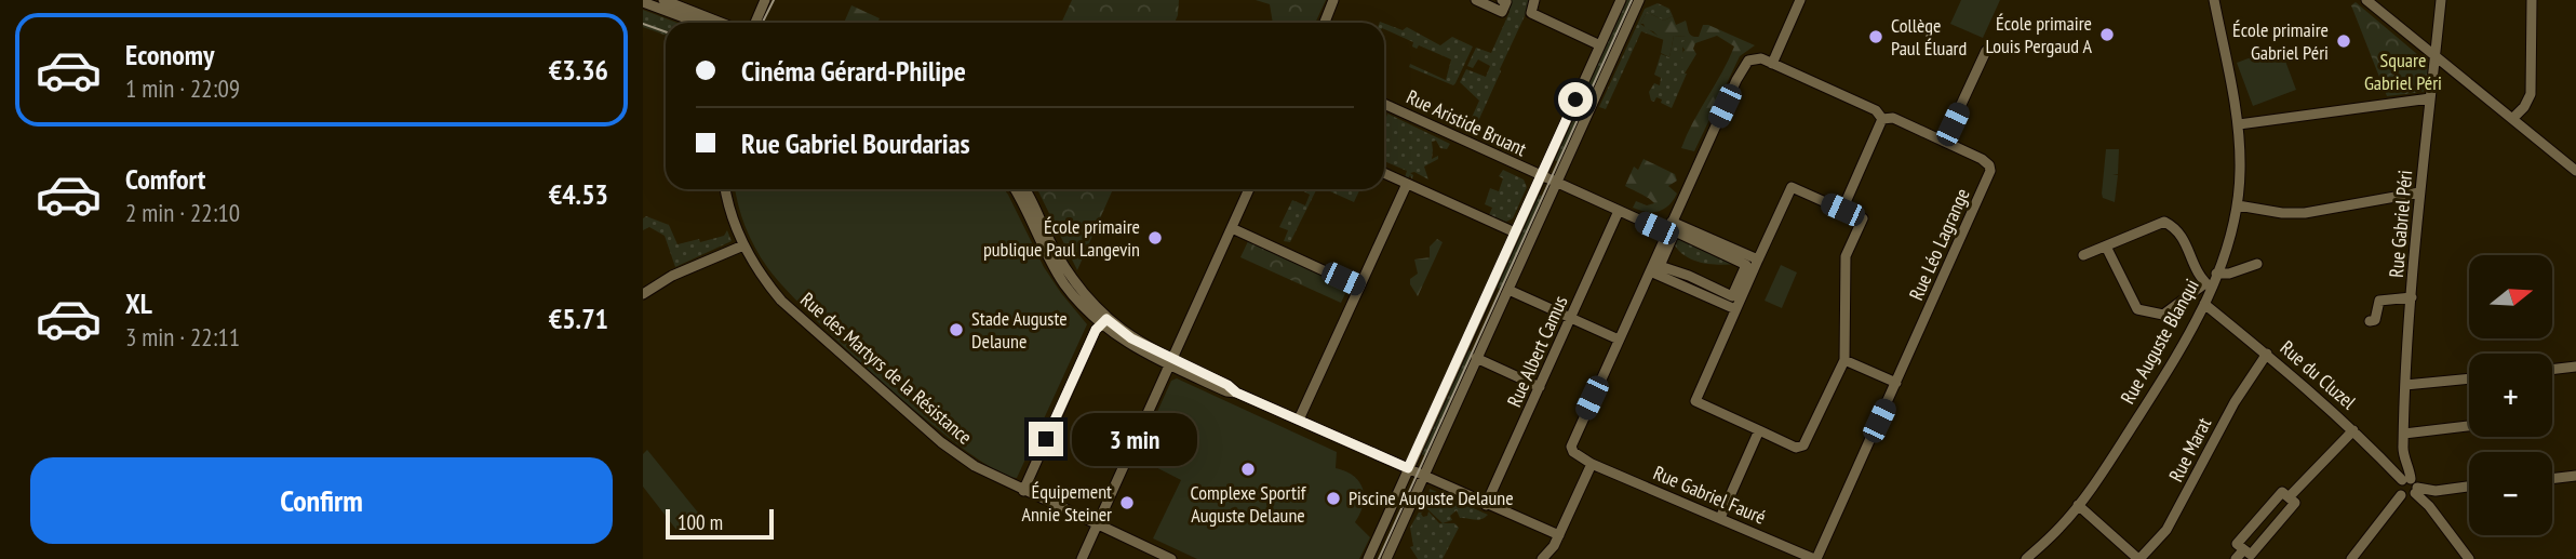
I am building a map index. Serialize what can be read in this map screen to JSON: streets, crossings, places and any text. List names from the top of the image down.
{
  "streets": {
    "street": [
      "Rue Aristide Bruant",
      "Rue Gabriel Péri",
      "Rue Léo Lagrange",
      "Rue Auguste Blanqui",
      "Rue Albert Camus",
      "Rue des Martyrs de la Résistance",
      "Rue du Cluzel",
      "Rue Marat",
      "Rue Gabriel Fauré"
    ]
  },
  "crossings": [
    ["Rue Aristide Bruant", "Rue Albert Camus"],
    ["Rue Gabriel Péri", "Rue du Cluzel"],
    ["Rue Léo Lagrange", "Rue Gabriel Fauré"],
    ["Rue Auguste Blanqui", "Rue du Cluzel"],
    ["Rue du Cluzel", "Rue Marat"]
  ],
  "parks": ["Square Gabriel Péri"],
  "places": [
    "École primaire Louis Pergaud A",
    "Collège Paul Éluard",
    "École primaire Gabriel Péri",
    "École primaire publique Paul Langevin",
    "Stade Auguste Delaune",
    "Complexe Sportif Auguste Delaune",
    "Piscine Auguste Delaune",
    "Équipement Annie Steiner"
  ],
  "scale_bar": "100 m",
  "north": "right",
  "page": {
    "list": [
      {
        "name": "Economy",
        "note": "1 min · 22:09",
        "value": "€3.36"
      },
      {
        "name": "Comfort",
        "note": "2 min · 22:10",
        "value": "€4.53"
      },
      {
        "name": "XL",
        "note": "3 min · 22:11",
        "value": "€5.71"
      }
    ],
    "banner": ["Cinéma Gérard-Philipe", "Rue Gabriel Bourdarias"],
    "map_buttons": ["+", "−"],
    "bubble": "3 min",
    "buttons": "Confirm",
    "scale": "100 m"
  }
}
